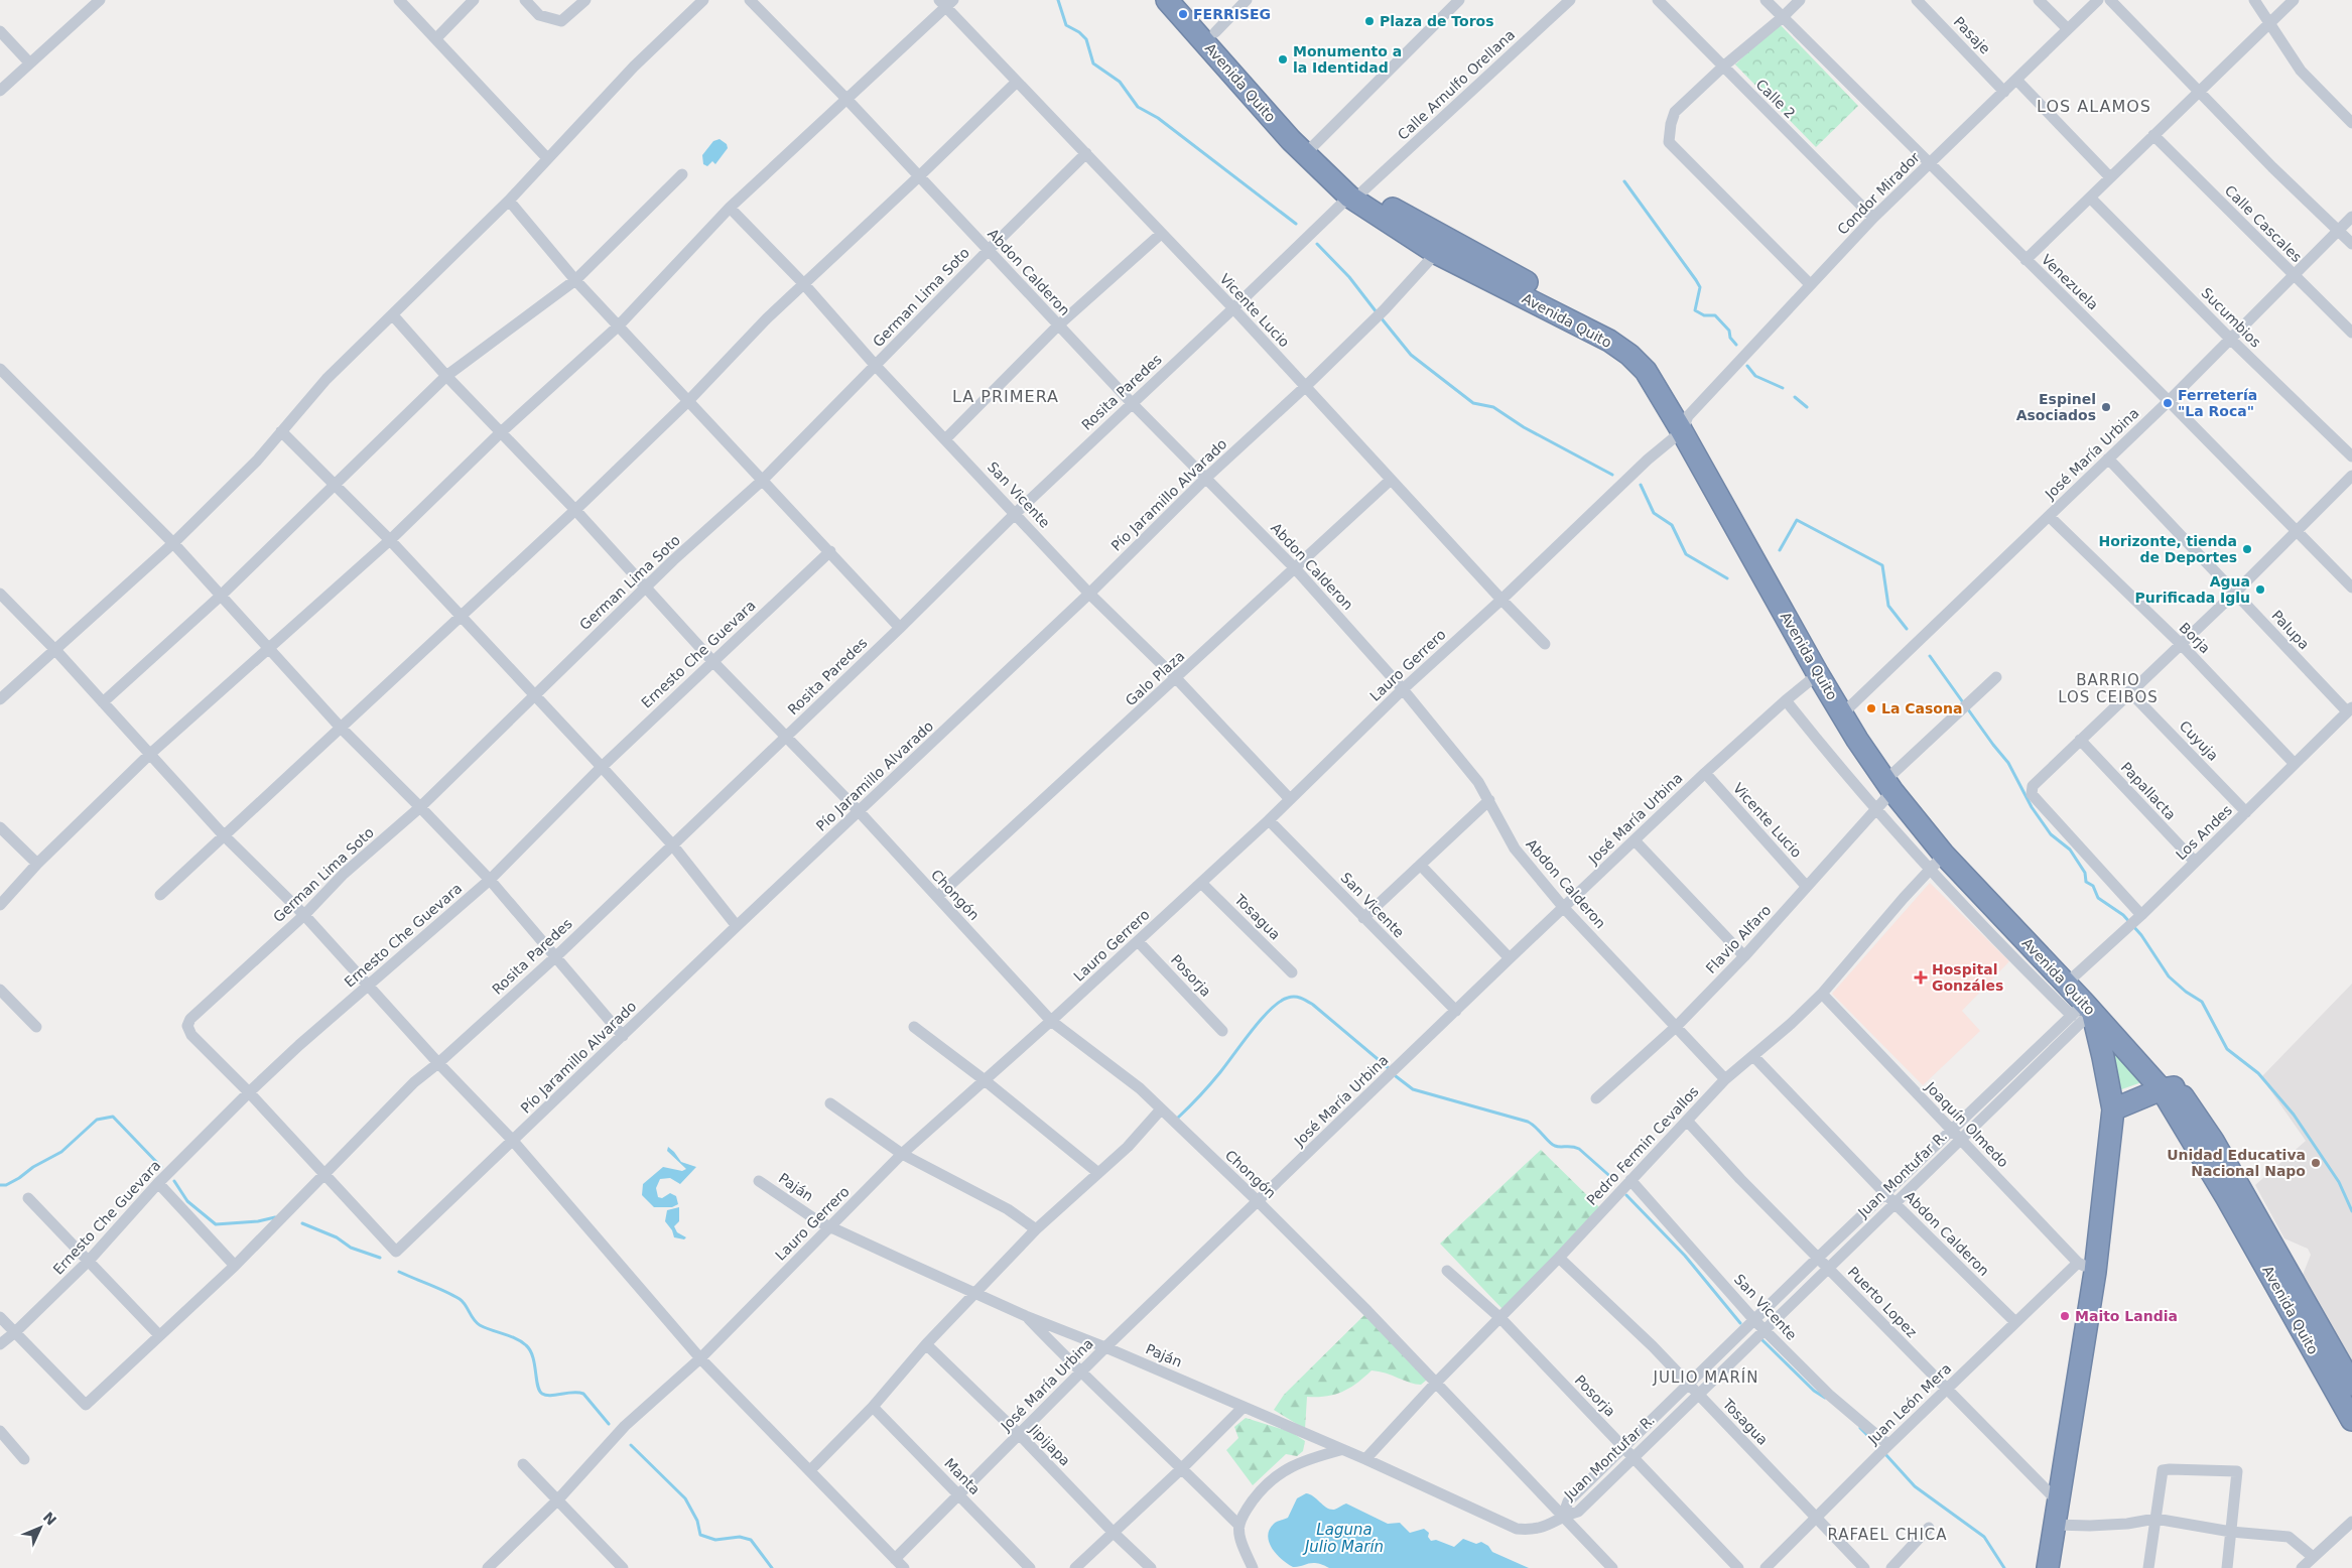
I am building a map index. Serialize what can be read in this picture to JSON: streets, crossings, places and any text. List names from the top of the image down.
{
  "streets": {
    "highway": ["Avenida Quito"],
    "street": [
      "Pasaje",
      "Calle Arnulfo Orellana",
      "Calle 2",
      "Condor Mirador",
      "Calle Cascales",
      "Abdon Calderon",
      "Venezuela",
      "German Lima Soto",
      "Vicente Lucio",
      "Sucumbios",
      "Rosita Paredes",
      "José María Urbina",
      "San Vicente",
      "Pío Jaramillo Alvarado",
      "Palupa",
      "Borja",
      "Ernesto Che Guevara",
      "Lauro Gerrero",
      "Galo Plaza",
      "Cuyuja",
      "Papallacta",
      "Los Andes",
      "Chongón",
      "Tosagua",
      "Flavio Alfaro",
      "Posorja",
      "Joaquín Olmedo",
      "Pedro Fermin Cevallos",
      "Juan Montufar R.",
      "Paján",
      "Puerto Lopez",
      "Juan León Mera",
      "Jipijapa",
      "Manta"
    ]
  },
  "crossings": [
    ["Pasaje", "Condor Mirador"],
    ["Avenida Quito", "Calle Arnulfo Orellana"],
    ["Avenida Quito", "Condor Mirador"],
    ["Avenida Quito", "Rosita Paredes"],
    ["Avenida Quito", "José María Urbina"],
    ["Avenida Quito", "Pío Jaramillo Alvarado"],
    ["Avenida Quito", "Lauro Gerrero"],
    ["Avenida Quito", "Los Andes"],
    ["Avenida Quito", "Flavio Alfaro"],
    ["Avenida Quito", "Pedro Fermin Cevallos"],
    ["Avenida Quito", "Juan Montufar R."],
    ["Calle Arnulfo Orellana", "Rosita Paredes"],
    ["Calle 2", "Condor Mirador"],
    ["Condor Mirador", "Venezuela"],
    ["Condor Mirador", "Lauro Gerrero"],
    ["Calle Cascales", "José María Urbina"],
    ["Abdon Calderon", "German Lima Soto"],
    ["Abdon Calderon", "Rosita Paredes"],
    ["Abdon Calderon", "José María Urbina"],
    ["Abdon Calderon", "Pío Jaramillo Alvarado"],
    ["Abdon Calderon", "Lauro Gerrero"],
    ["Abdon Calderon", "Galo Plaza"],
    ["Abdon Calderon", "Flavio Alfaro"],
    ["Abdon Calderon", "Pedro Fermin Cevallos"],
    ["Abdon Calderon", "Juan Montufar R."],
    ["Abdon Calderon", "Juan León Mera"],
    ["Venezuela", "José María Urbina"],
    ["German Lima Soto", "Vicente Lucio"],
    ["German Lima Soto", "San Vicente"],
    ["German Lima Soto", "Ernesto Che Guevara"],
    ["German Lima Soto", "Chongón"],
    ["Vicente Lucio", "Rosita Paredes"],
    ["Vicente Lucio", "José María Urbina"],
    ["Vicente Lucio", "Pío Jaramillo Alvarado"],
    ["Vicente Lucio", "Lauro Gerrero"],
    ["Vicente Lucio", "Galo Plaza"],
    ["Vicente Lucio", "Flavio Alfaro"],
    ["Sucumbios", "José María Urbina"],
    ["Rosita Paredes", "San Vicente"],
    ["Rosita Paredes", "Pío Jaramillo Alvarado"],
    ["Rosita Paredes", "Ernesto Che Guevara"],
    ["Rosita Paredes", "Chongón"],
    ["José María Urbina", "San Vicente"],
    ["José María Urbina", "Palupa"],
    ["José María Urbina", "Borja"],
    ["José María Urbina", "Chongón"],
    ["José María Urbina", "Paján"],
    ["José María Urbina", "Jipijapa"],
    ["José María Urbina", "Manta"],
    ["San Vicente", "Pío Jaramillo Alvarado"],
    ["San Vicente", "Lauro Gerrero"],
    ["San Vicente", "Galo Plaza"],
    ["San Vicente", "Pedro Fermin Cevallos"],
    ["San Vicente", "Juan Montufar R."],
    ["San Vicente", "Juan León Mera"],
    ["Pío Jaramillo Alvarado", "Chongón"],
    ["Palupa", "Los Andes"],
    ["Borja", "Los Andes"],
    ["Ernesto Che Guevara", "Chongón"],
    ["Lauro Gerrero", "Chongón"],
    ["Lauro Gerrero", "Tosagua"],
    ["Lauro Gerrero", "Posorja"],
    ["Lauro Gerrero", "Paján"],
    ["Galo Plaza", "Chongón"],
    ["Cuyuja", "Los Andes"],
    ["Papallacta", "Los Andes"],
    ["Chongón", "Pedro Fermin Cevallos"],
    ["Chongón", "Juan Montufar R."],
    ["Chongón", "Paján"],
    ["Tosagua", "Pedro Fermin Cevallos"],
    ["Tosagua", "Juan Montufar R."],
    ["Tosagua", "Juan León Mera"],
    ["Posorja", "Pedro Fermin Cevallos"],
    ["Posorja", "Juan Montufar R."],
    ["Joaquín Olmedo", "Pedro Fermin Cevallos"],
    ["Joaquín Olmedo", "Juan Montufar R."],
    ["Joaquín Olmedo", "Juan León Mera"],
    ["Pedro Fermin Cevallos", "Paján"],
    ["Pedro Fermin Cevallos", "Puerto Lopez"],
    ["Juan Montufar R.", "Paján"],
    ["Juan Montufar R.", "Puerto Lopez"],
    ["Puerto Lopez", "Juan León Mera"]
  ],
  "districts": [
    "LOS ALAMOS",
    "LA PRIMERA",
    "BARRIO LOS CEIBOS",
    "JULIO MARÍN",
    "RAFAEL CHICA"
  ],
  "water": ["Laguna Julio Marín"],
  "places": {
    "other": [
      "FERRISEG",
      "Plaza de Toros",
      "Monumento a la Identidad",
      "Ferretería \"La Roca\"",
      "Espinel Asociados",
      "Horizonte, tienda de Deportes",
      "Agua Purificada Iglu",
      "La Casona",
      "Unidad Educativa Nacional Napo",
      "Maito Landia"
    ],
    "health": ["Hospital Gonzáles"]
  },
  "north": "top right"
}
